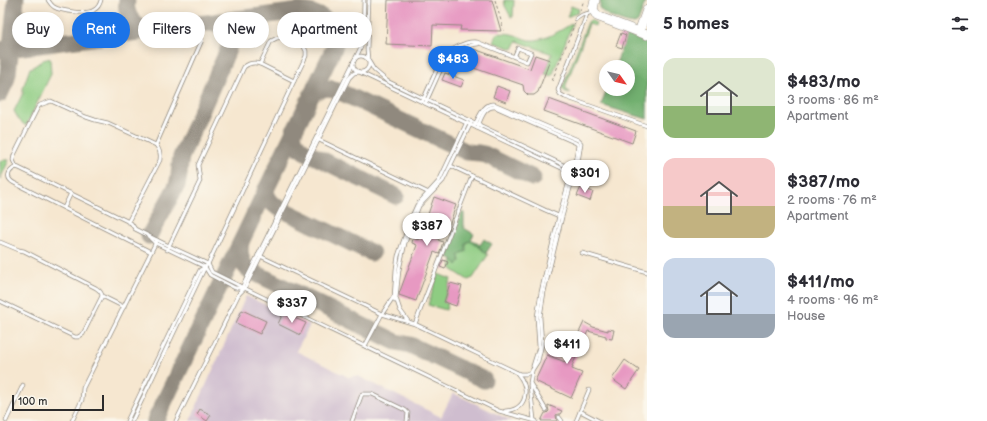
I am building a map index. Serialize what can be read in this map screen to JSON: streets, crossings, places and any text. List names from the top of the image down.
{
  "scale_bar": "100 m",
  "north": "bottom right",
  "page": {
    "heading": "5 homes",
    "chip": [
      "Buy",
      "Rent",
      "Filters",
      "New",
      "Apartment"
    ],
    "price": [
      "$483",
      "$301",
      "$387",
      "$337",
      "$411"
    ],
    "list": [
      {
        "name": "$483/mo",
        "note": "3 rooms · 86 m² · Apartment"
      },
      {
        "name": "$387/mo",
        "note": "2 rooms · 76 m² · Apartment"
      },
      {
        "name": "$411/mo",
        "note": "4 rooms · 96 m² · House"
      }
    ],
    "scale": "100 m"
  }
}
